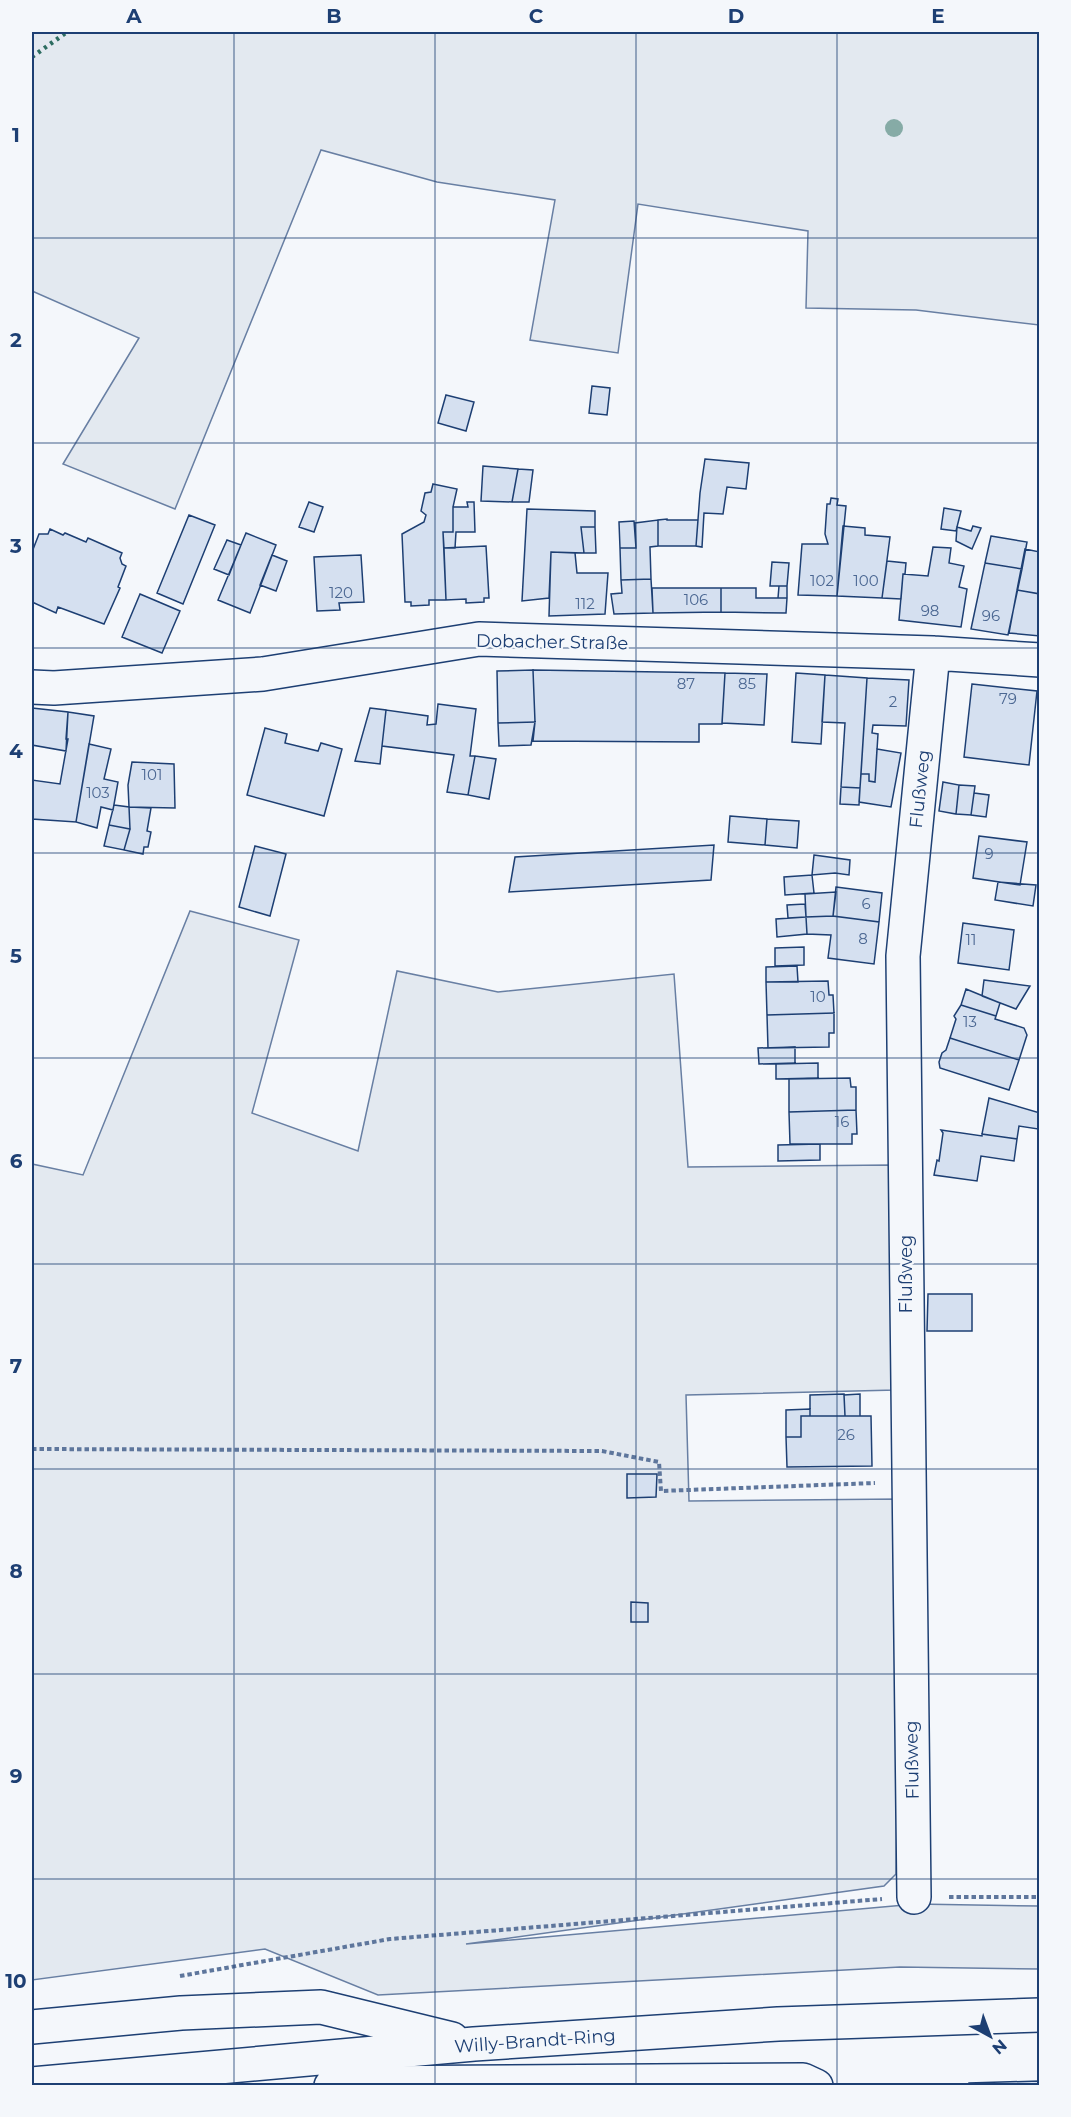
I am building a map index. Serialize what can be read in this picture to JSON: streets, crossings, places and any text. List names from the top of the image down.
{
  "streets": {
    "street": ["Dobacher Straße", "Flußweg", "Willy-Brandt-Ring"]
  },
  "crossings": [
    ["Dobacher Straße", "Flußweg"]
  ],
  "house_numbers": [
    "102",
    "100",
    "120",
    "106",
    "112",
    "98",
    "96",
    "87",
    "85",
    "79",
    "2",
    "101",
    "103",
    "9",
    "6",
    "8",
    "11",
    "10",
    "13",
    "16",
    "26"
  ],
  "north": "bottom right",
  "grid": {
    "columns": [
      "A",
      "B",
      "C",
      "D",
      "E"
    ],
    "rows": [
      "1",
      "2",
      "3",
      "4",
      "5",
      "6",
      "7",
      "8",
      "9",
      "10"
    ]
  }
}
